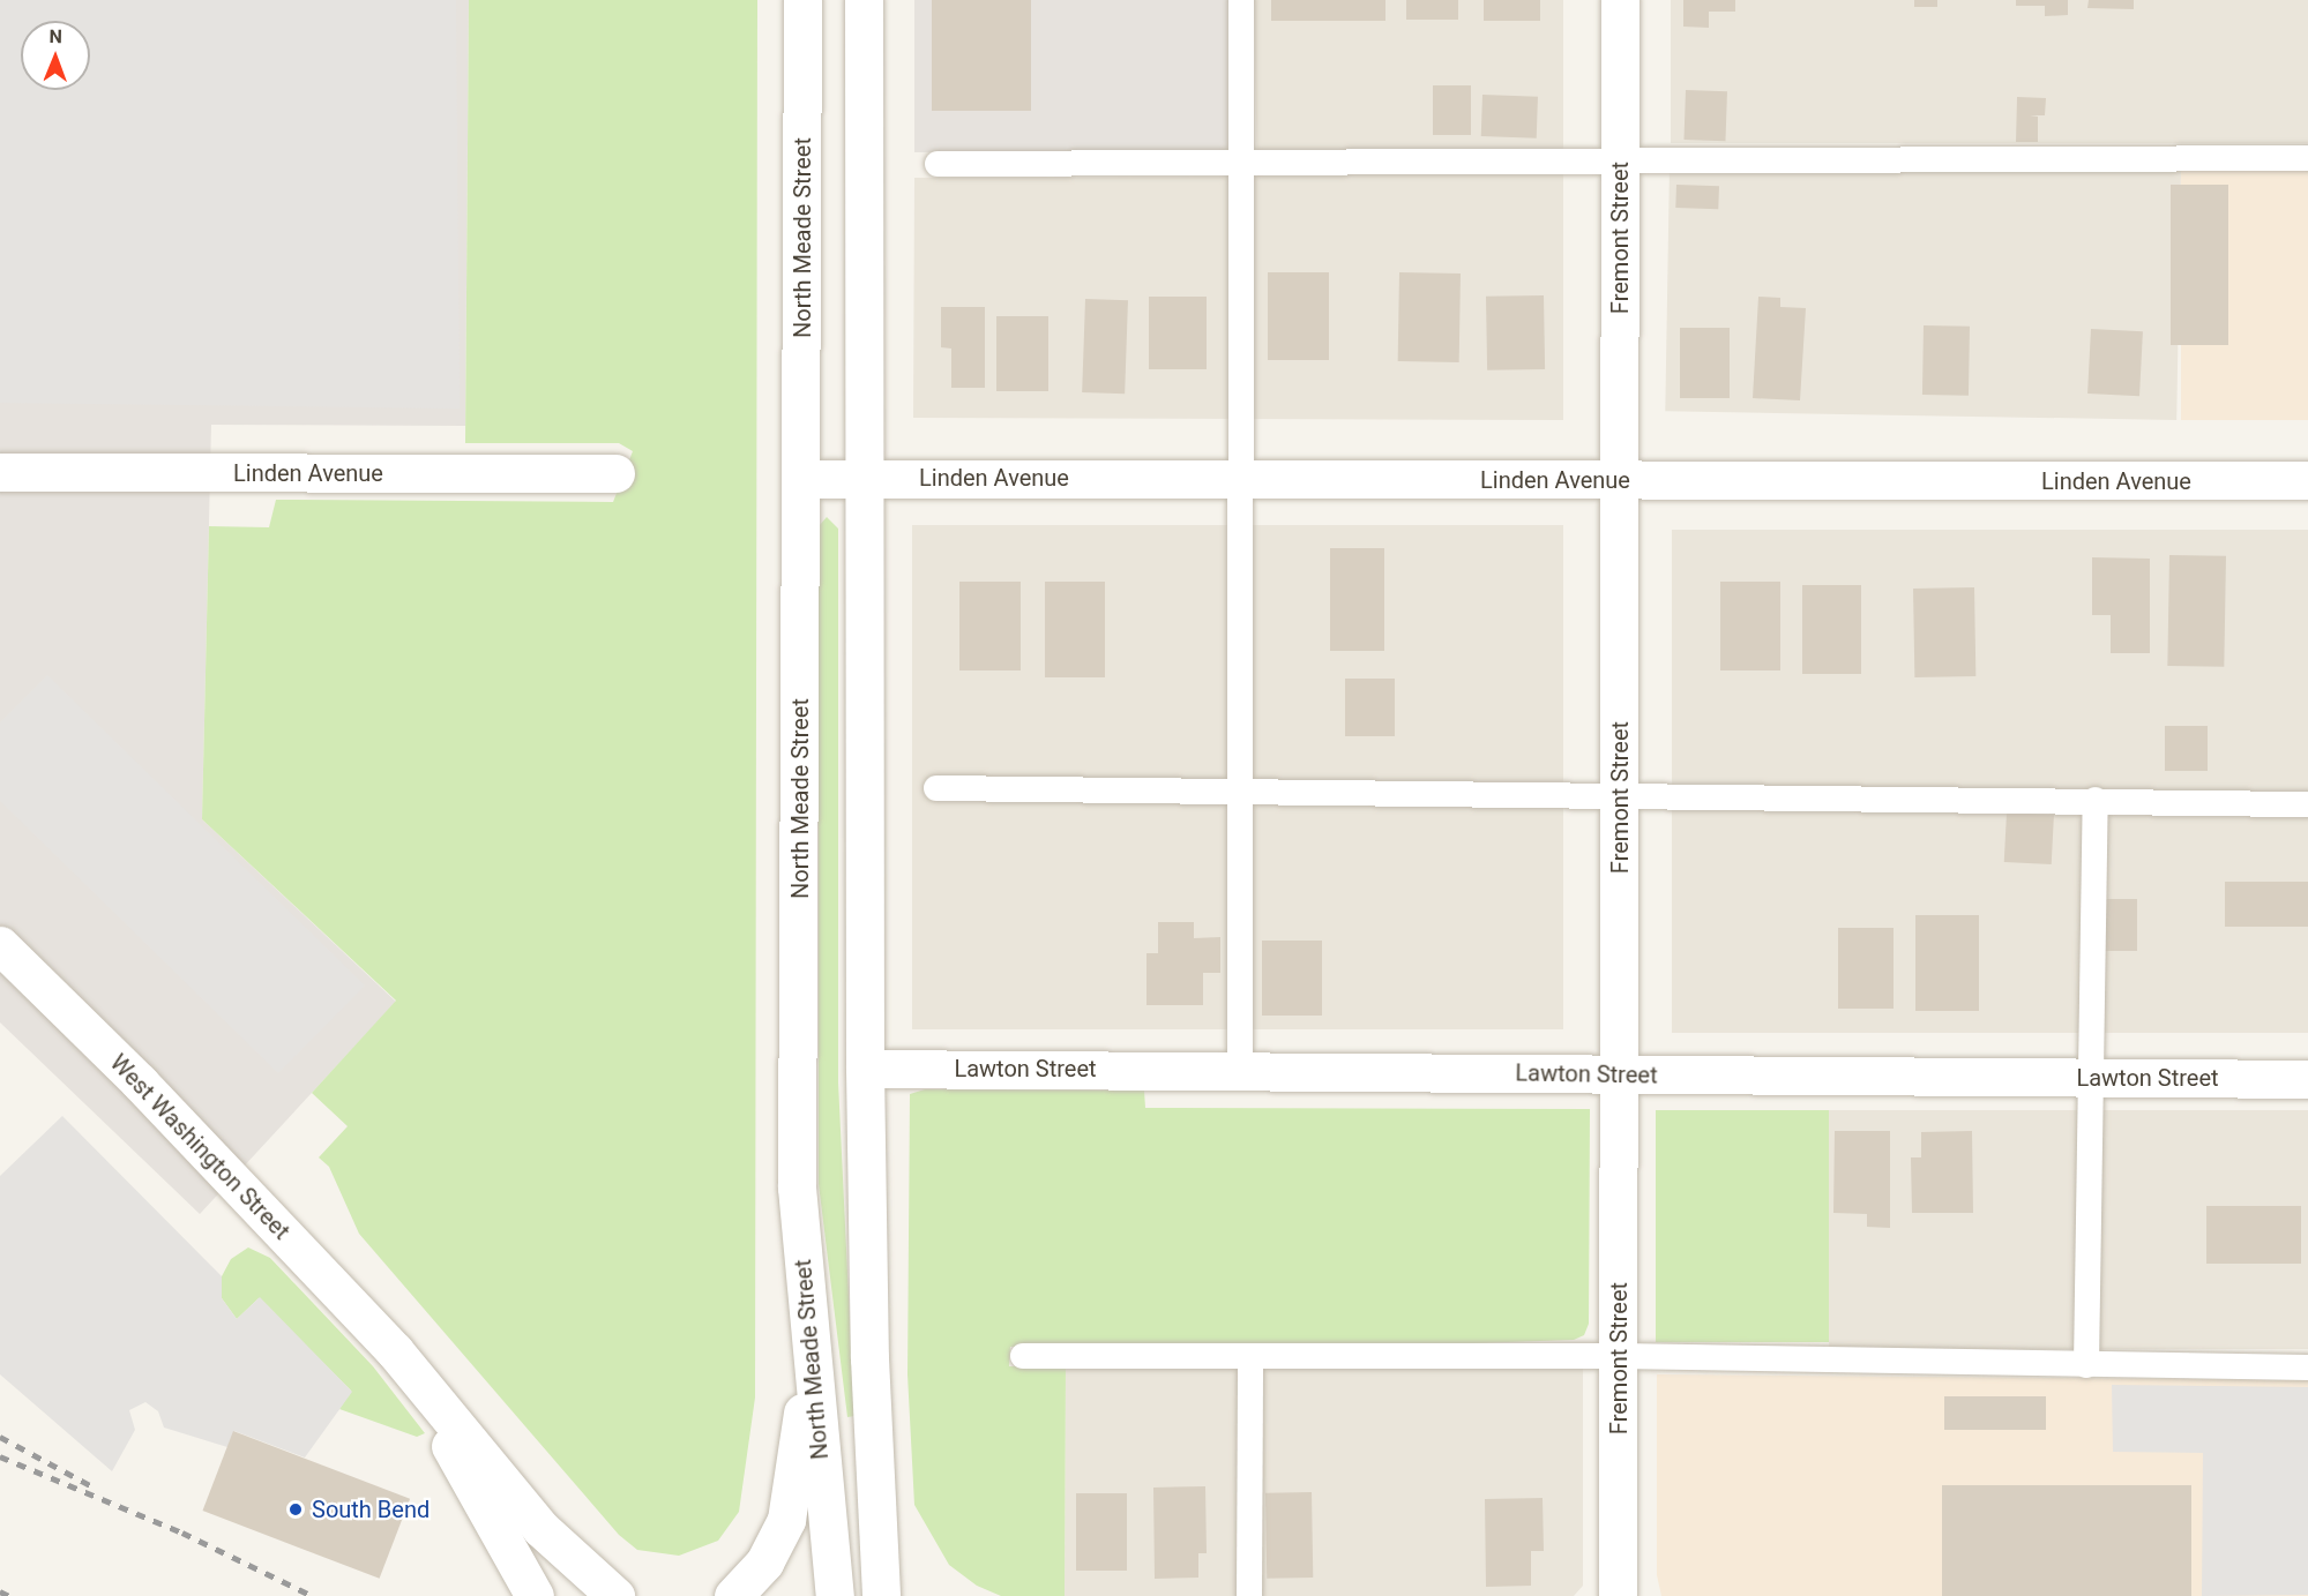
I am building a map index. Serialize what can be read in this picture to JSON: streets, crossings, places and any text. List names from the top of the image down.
{
  "streets": {
    "street": [
      "North Meade Street",
      "Fremont Street",
      "Linden Avenue",
      "Lawton Street",
      "West Washington Street"
    ]
  },
  "crossings": [
    ["North Meade Street", "Linden Avenue"],
    ["Fremont Street", "Linden Avenue"],
    ["Fremont Street", "Lawton Street"]
  ],
  "places": ["South Bend"],
  "north": "top"
}
